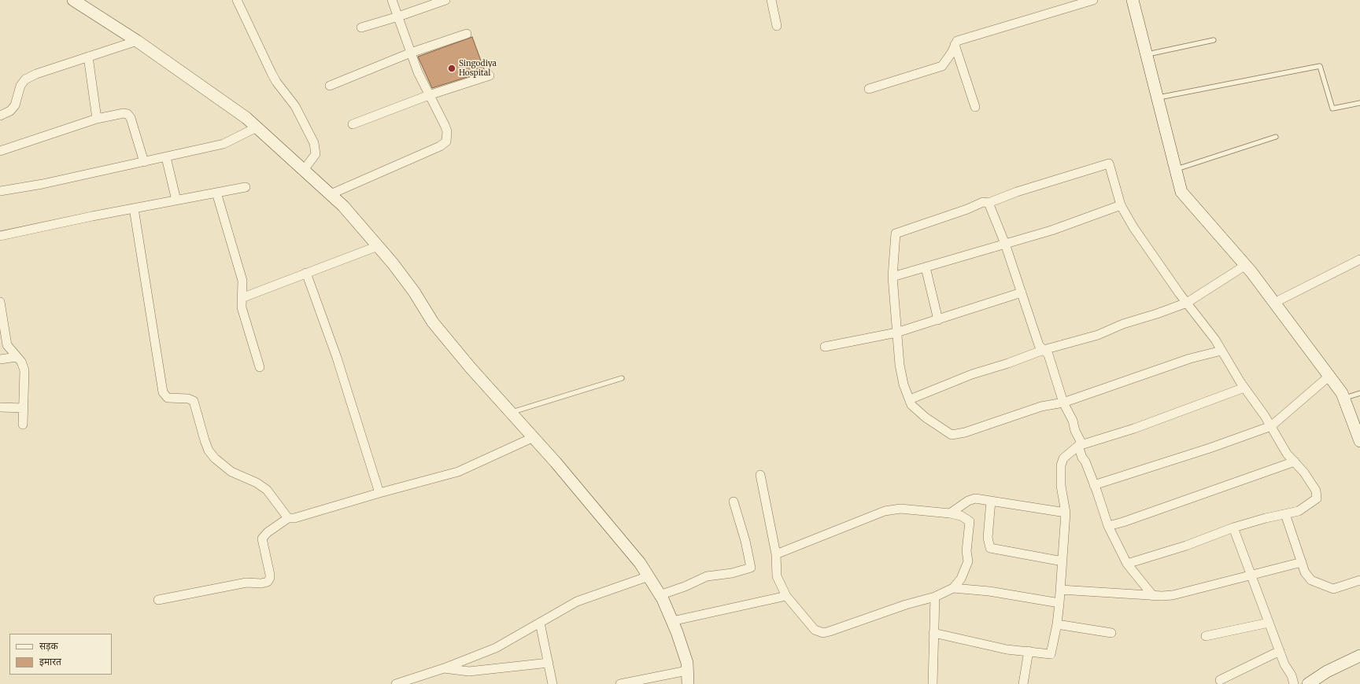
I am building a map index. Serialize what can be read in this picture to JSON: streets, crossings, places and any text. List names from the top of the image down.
{
  "places": ["Singodiya Hospital"],
  "legend": ["सड़क", "इमारत"]
}
